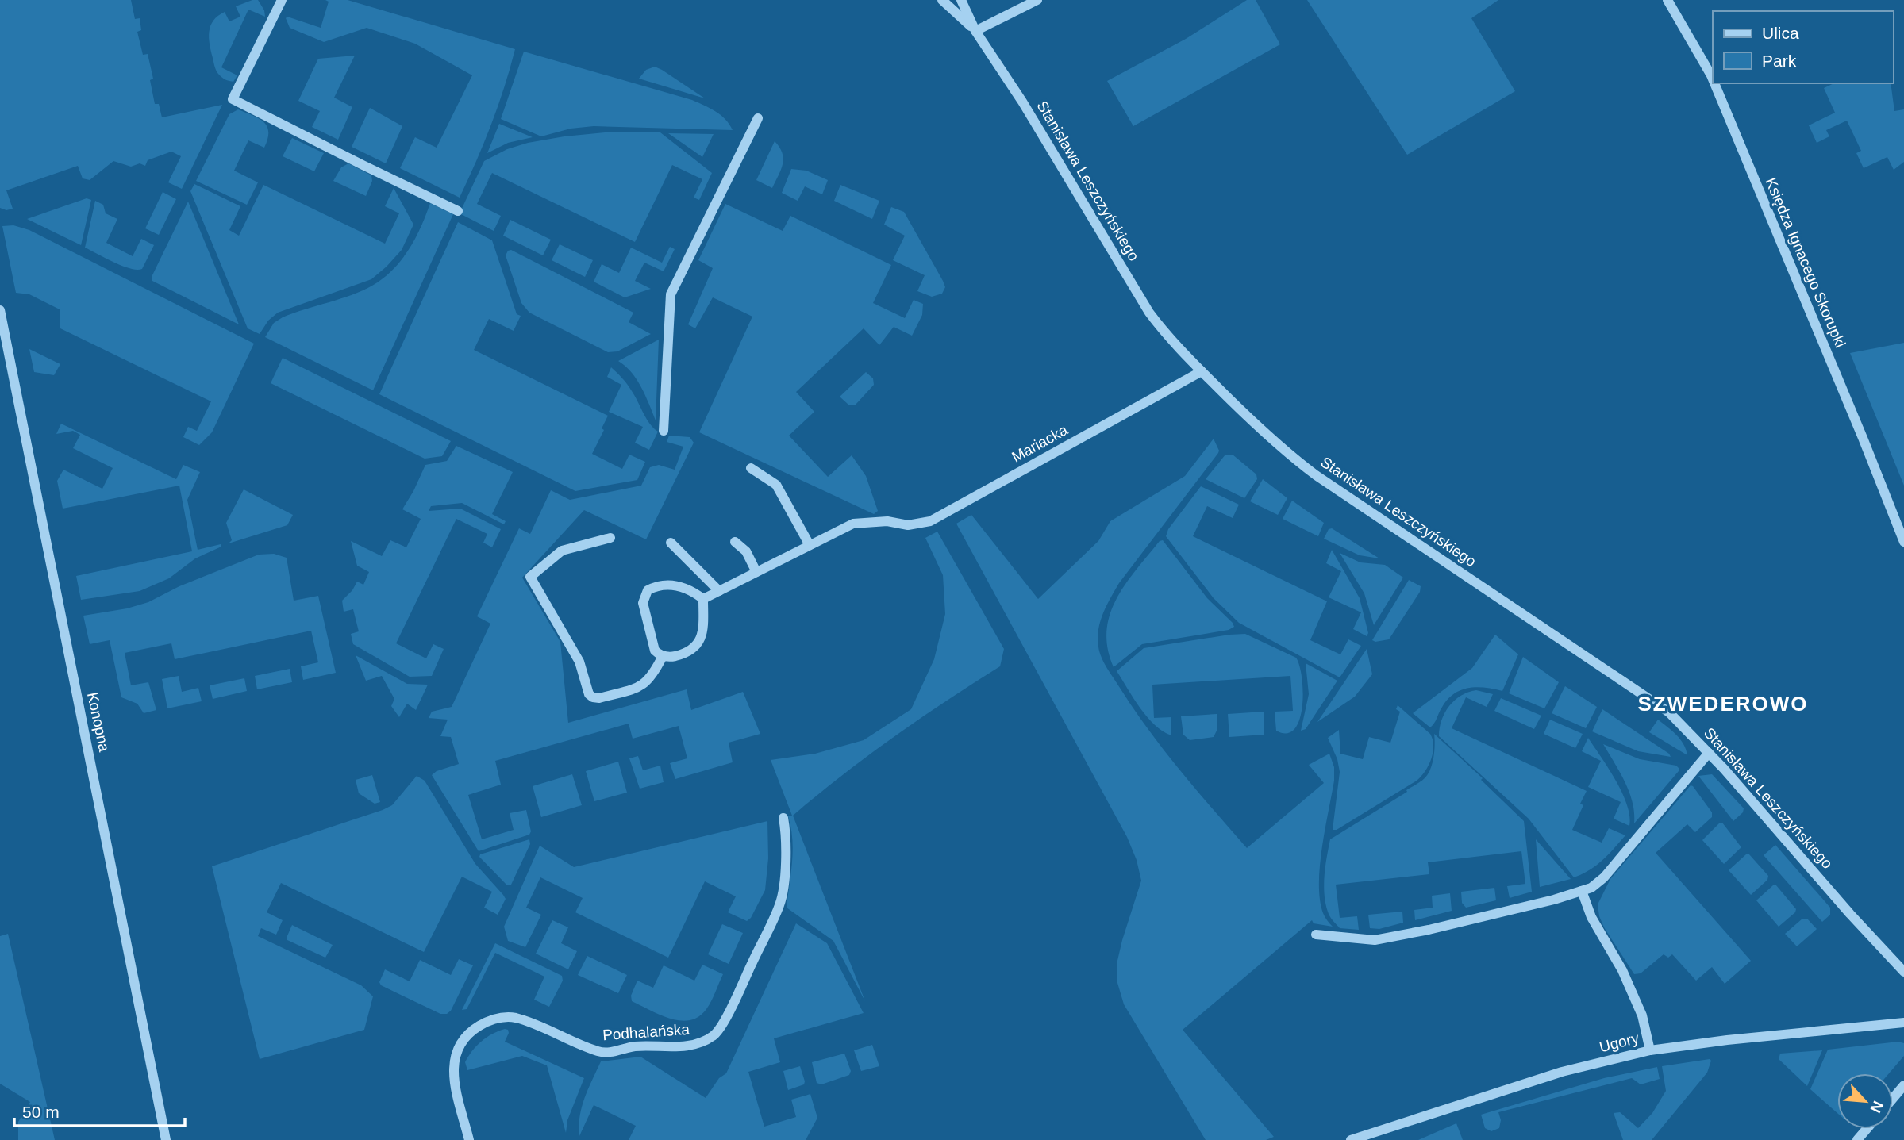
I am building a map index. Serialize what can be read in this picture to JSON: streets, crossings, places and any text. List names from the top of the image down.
{
  "streets": {
    "street": [
      "Stanisława Leszczyńskiego",
      "Księdza Ignacego Skorupki",
      "Mariacka",
      "Konopna",
      "Podhalańska",
      "Ugory"
    ]
  },
  "crossings": [
    ["Stanisława Leszczyńskiego", "Mariacka"]
  ],
  "districts": ["SZWEDEROWO"],
  "legend": ["Ulica", "Park"],
  "scale_bar": "50 m",
  "north": "bottom right"
}
